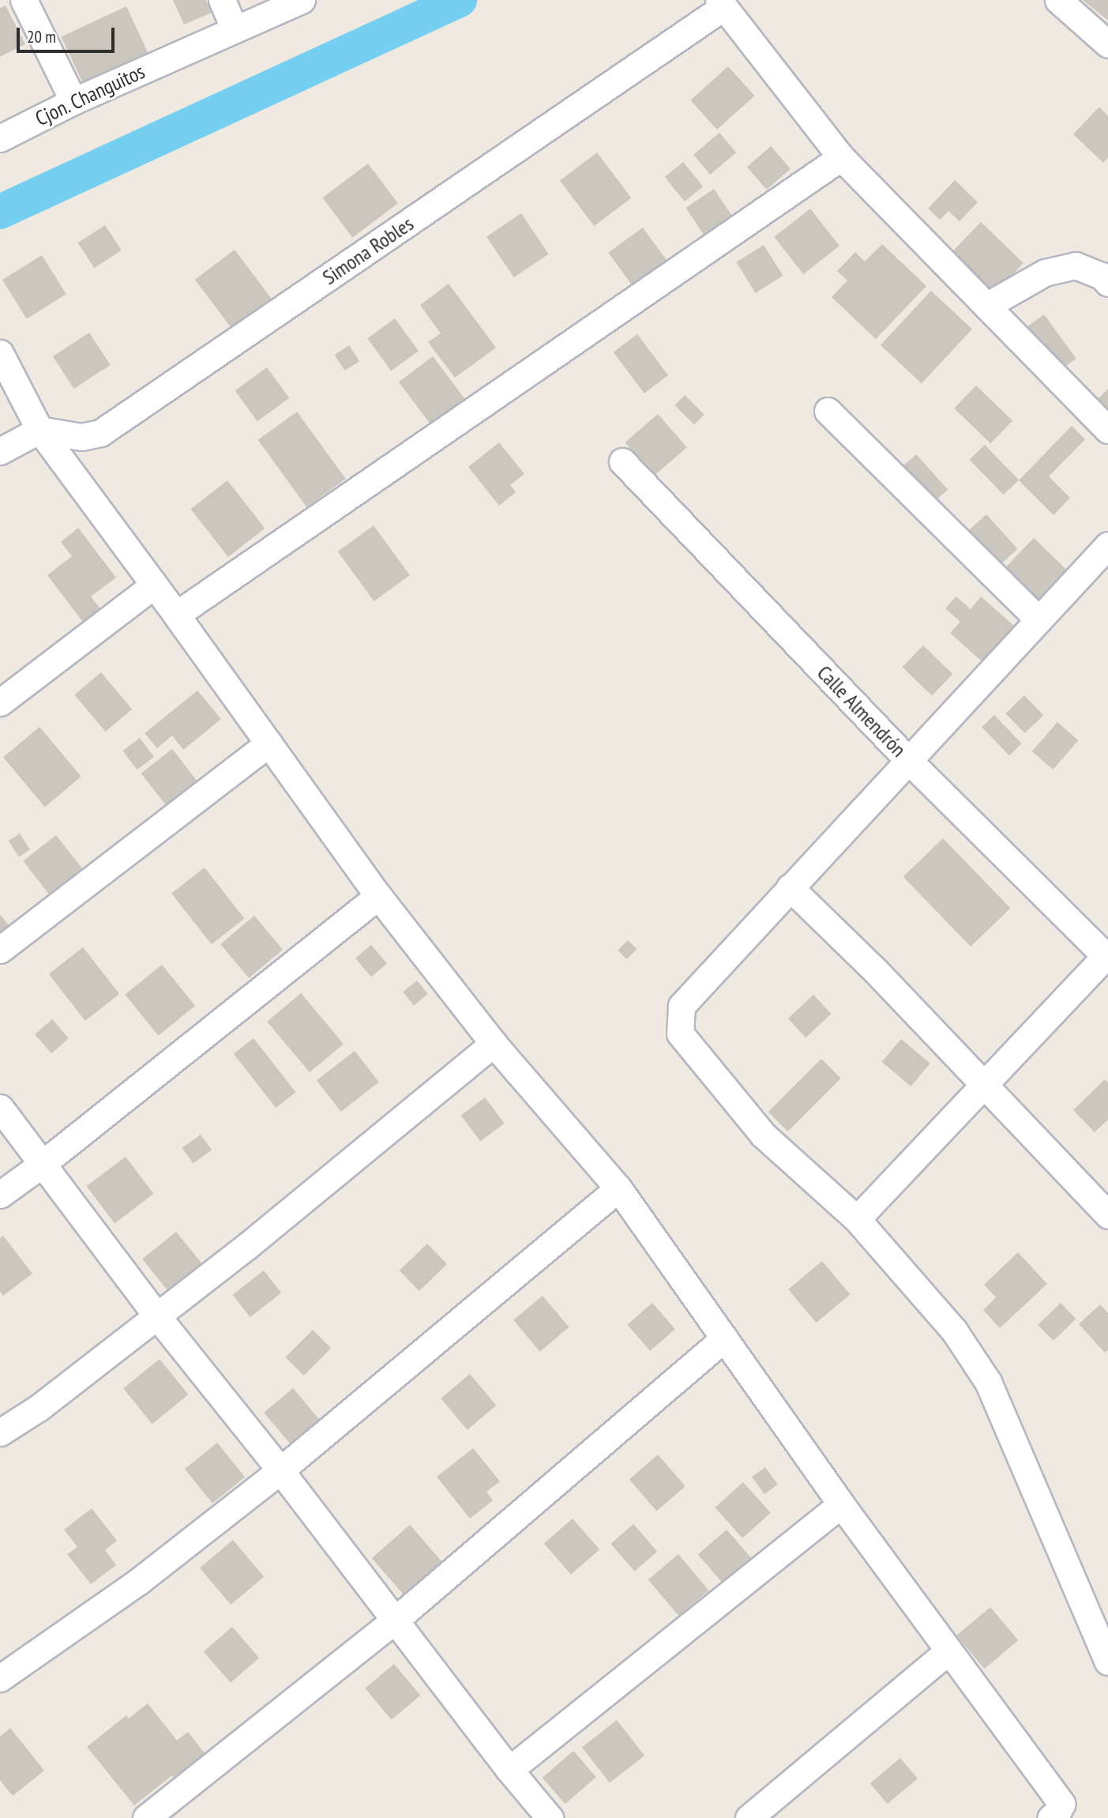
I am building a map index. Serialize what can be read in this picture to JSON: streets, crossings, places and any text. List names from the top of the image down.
{
  "streets": {
    "street": ["Cjon. Changuitos", "Simona Robles", "Calle Almendrón"]
  },
  "scale_bar": "20 m"
}
